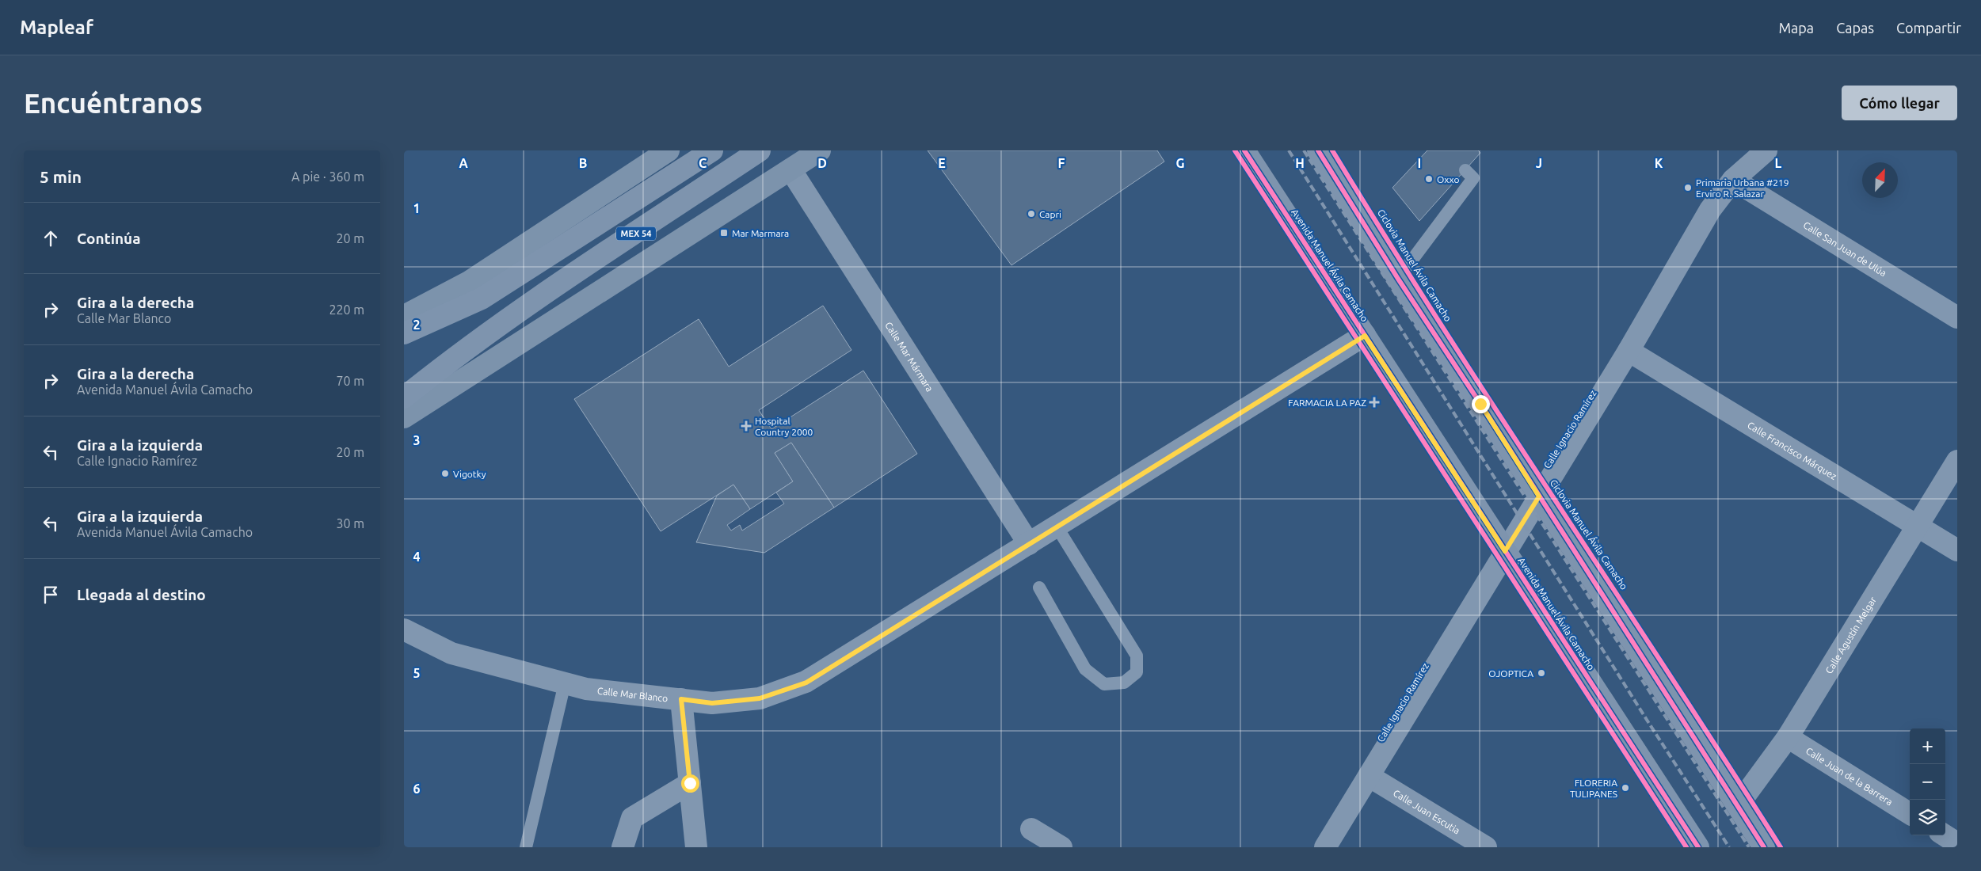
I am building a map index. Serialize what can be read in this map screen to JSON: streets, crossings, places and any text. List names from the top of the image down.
{
  "streets": {
    "main road": ["MEX 54", "Avenida Manuel Ávila Camacho"],
    "street": [
      "Calle San Juan de Ulúa",
      "Calle Mar Mármara",
      "Calle Ignacio Ramírez",
      "Calle Francisco Márquez",
      "Calle Agustín Melgar",
      "Calle Mar Blanco",
      "Calle Juan de la Barrera",
      "Calle Juan Escutia"
    ],
    "cycle path": ["Ciclovia Manuel Ávila Camacho"]
  },
  "crossings": [
    ["Calle San Juan de Ulúa", "Calle Ignacio Ramírez"],
    ["Avenida Manuel Ávila Camacho", "Calle Ignacio Ramírez"],
    ["Avenida Manuel Ávila Camacho", "Calle Mar Blanco"],
    ["Calle Mar Mármara", "Calle Mar Blanco"],
    ["Calle Ignacio Ramírez", "Calle Francisco Márquez"],
    ["Calle Ignacio Ramírez", "Calle Juan Escutia"],
    ["Calle Francisco Márquez", "Calle Agustín Melgar"],
    ["Calle Agustín Melgar", "Calle Juan de la Barrera"]
  ],
  "places": {
    "other": [
      "Oxxo",
      "Primaria Urbana #219 Erviro R. Salazar",
      "Capri",
      "Vigotky",
      "OJOPTICA",
      "FLORERIA TULIPANES"
    ],
    "transit": ["Mar Marmara"],
    "health": ["FARMACIA LA PAZ", "Hospital Country 2000"]
  },
  "north": "top right",
  "page": {
    "header": "Mapleaf",
    "nav": ["Mapa", "Capas", "Compartir"],
    "buttons": "Cómo llegar",
    "title": "Encuéntranos",
    "heading": ["5 min", "A pie · 360 m"],
    "list": [
      ["Continúa", "20 m"],
      ["Gira a la derecha", "Calle Mar Blanco", "220 m"],
      ["Gira a la derecha", "Avenida Manuel Ávila Camacho", "70 m"],
      ["Gira a la izquierda", "Calle Ignacio Ramírez", "20 m"],
      ["Gira a la izquierda", "Avenida Manuel Ávila Camacho", "30 m"],
      "Llegada al destino"
    ],
    "map_buttons": ["+", "−"]
  },
  "grid": {
    "columns": [
      "A",
      "B",
      "C",
      "D",
      "E",
      "F",
      "G",
      "H",
      "I",
      "J",
      "K",
      "L"
    ],
    "rows": [
      "1",
      "2",
      "3",
      "4",
      "5",
      "6"
    ]
  }
}
